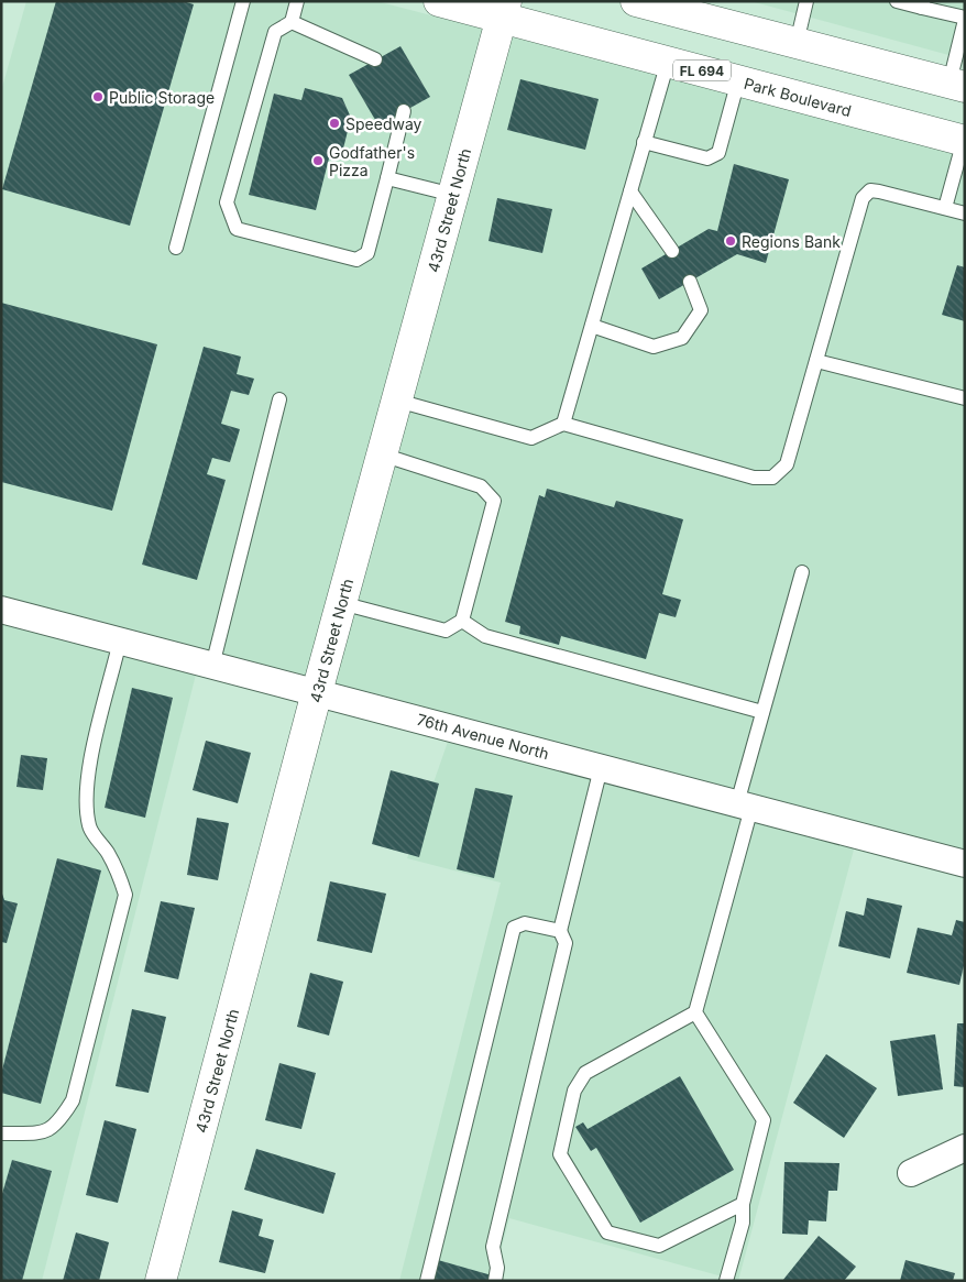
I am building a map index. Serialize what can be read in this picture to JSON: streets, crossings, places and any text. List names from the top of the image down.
{
  "streets": {
    "street": [
      "FL 694",
      "Park Boulevard",
      "43rd Street North",
      "76th Avenue North"
    ]
  },
  "crossings": [
    ["Park Boulevard", "43rd Street North"],
    ["43rd Street North", "76th Avenue North"]
  ],
  "places": [
    "Public Storage",
    "Speedway",
    "Godfather's Pizza",
    "Regions Bank"
  ]
}
